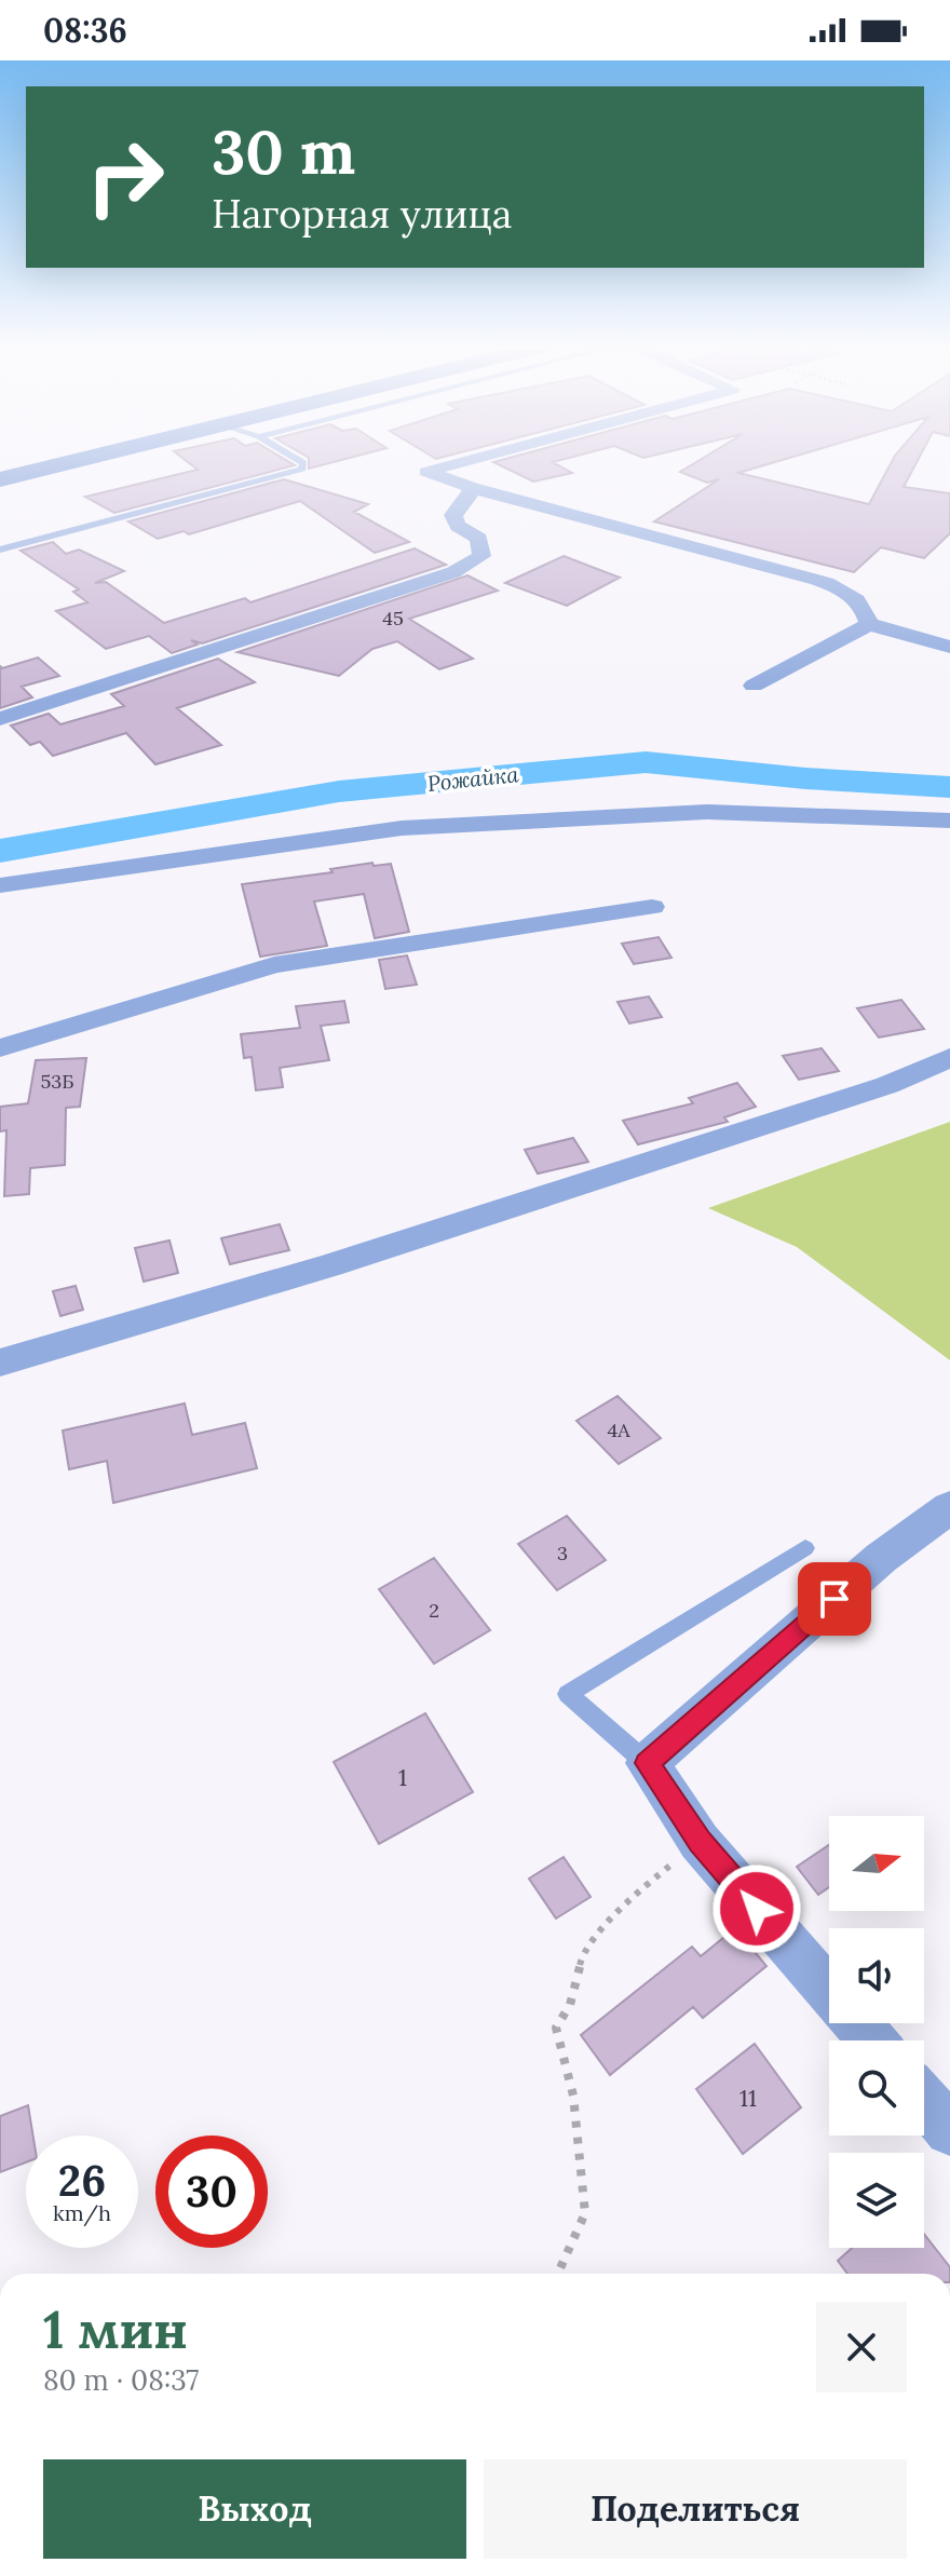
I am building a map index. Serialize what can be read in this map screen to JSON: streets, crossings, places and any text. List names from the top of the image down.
{
  "water": ["Рожайка"],
  "house_numbers": [
    "45",
    "53Б",
    "4А",
    "3",
    "2",
    "1",
    "11"
  ],
  "north": "right",
  "page": {
    "status": "08:36",
    "turn": ["30 m", "Нагорная улица"],
    "speed": "26 km/h",
    "limit": "30",
    "heading": ["1 мин", "80 m · 08:37"],
    "buttons": ["Выход", "Поделиться"]
  }
}
